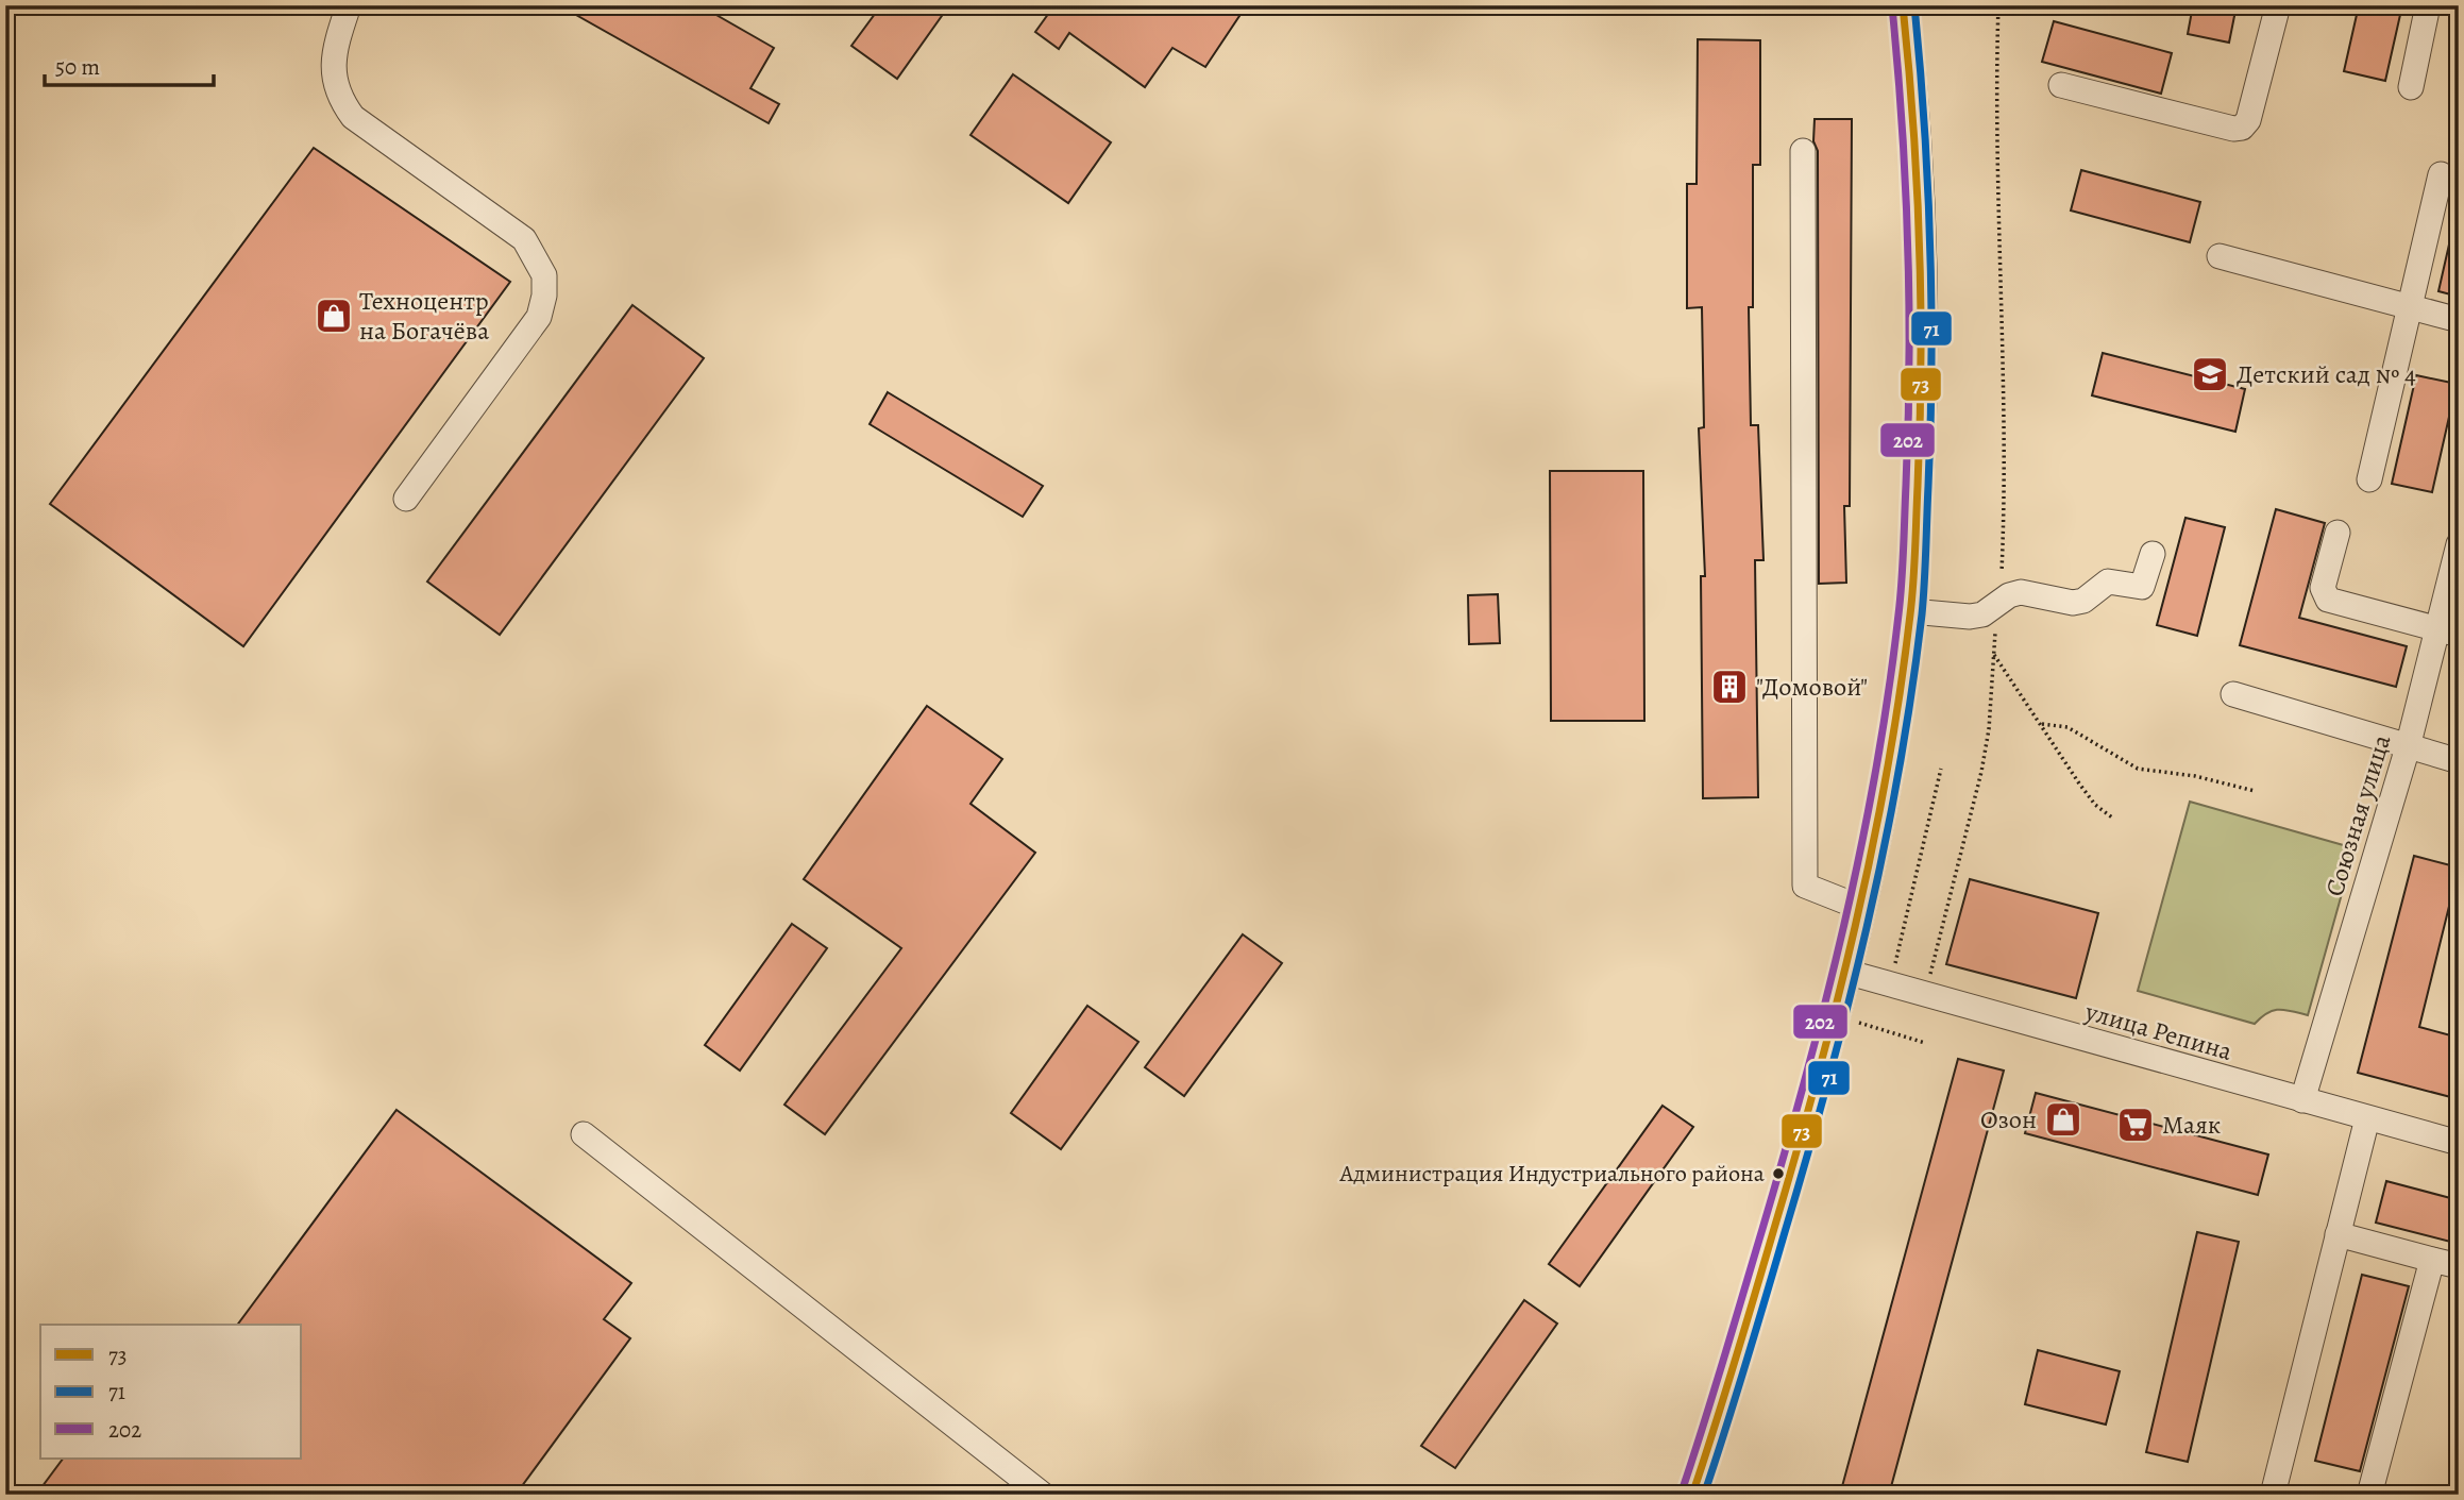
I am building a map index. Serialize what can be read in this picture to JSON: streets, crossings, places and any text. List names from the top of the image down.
{
  "streets": {
    "street": ["Союзная улица", "улица Репина"]
  },
  "crossings": [
    ["Союзная улица", "улица Репина"]
  ],
  "places": {
    "shop": ["Техноцентр на Богачёва", "Озон"],
    "school or university": ["Детский сад № 4"],
    "building": ["\"Домовой\""],
    "supermarket": ["Маяк"],
    "other": ["Администрация Индустриального района"]
  },
  "lines": ["transit line 73", "transit line 71", "transit line 202"],
  "legend": ["73", "71", "202"],
  "scale_bar": "50 m"
}
